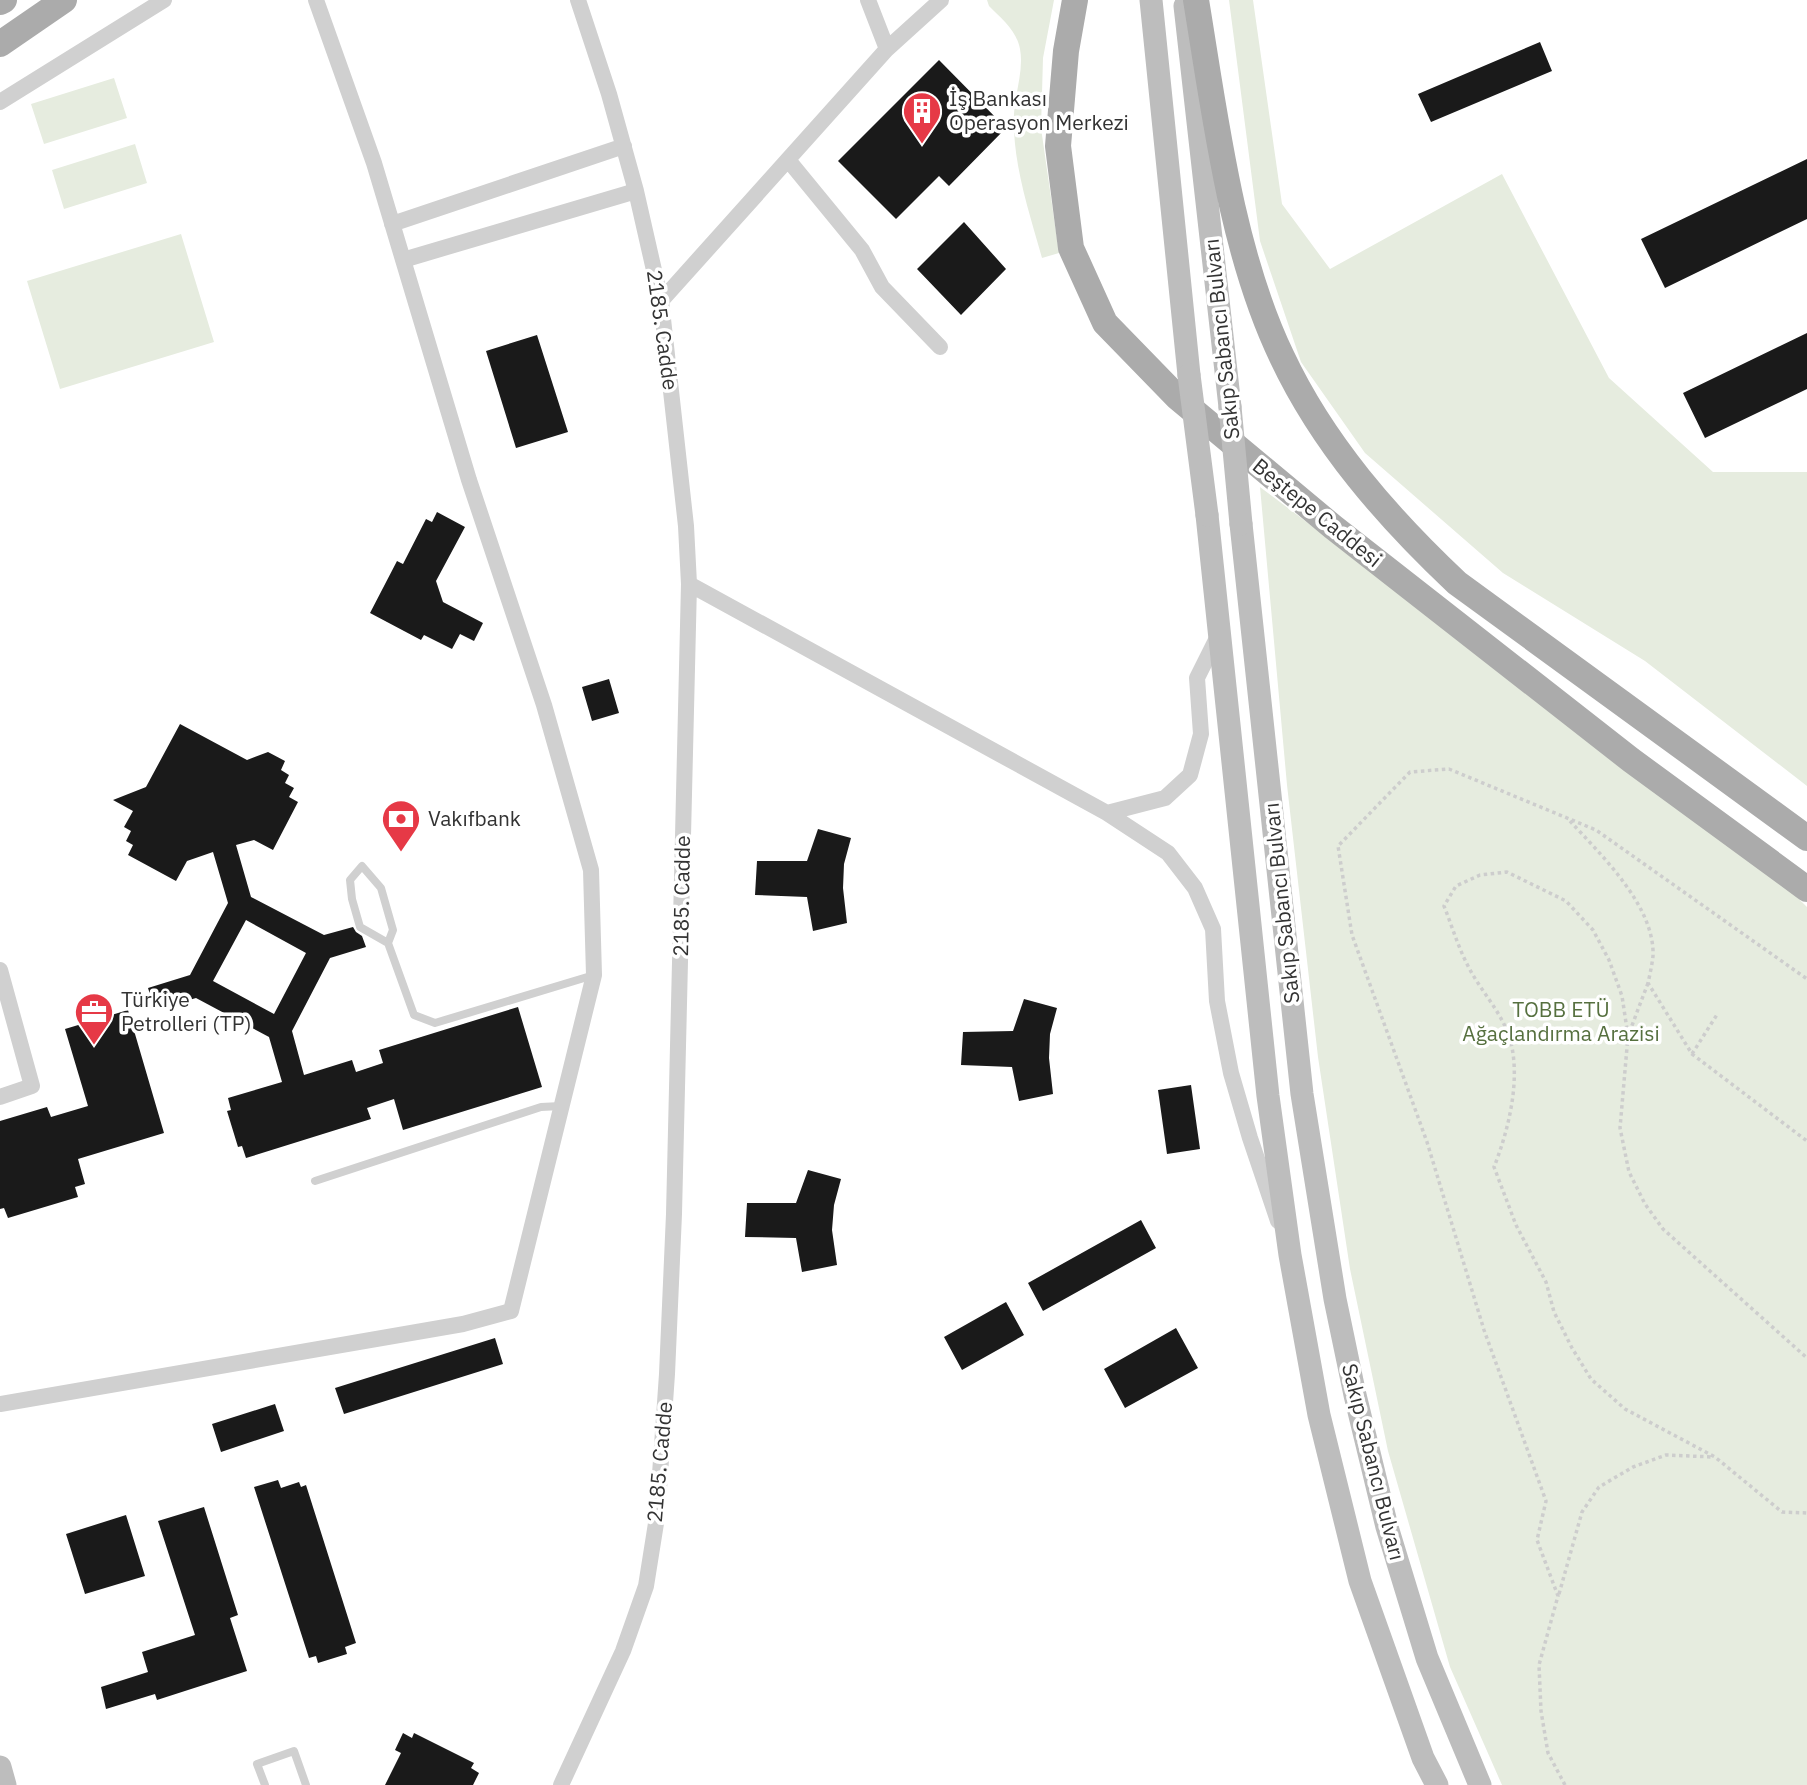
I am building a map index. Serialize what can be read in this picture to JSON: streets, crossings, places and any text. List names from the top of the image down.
{
  "streets": {
    "main road": ["Sakıp Sabancı Bulvarı", "Beştepe Caddesi"],
    "street": ["2185. Cadde"]
  },
  "parks": ["TOBB ETÜ Ağaçlandırma Arazisi"],
  "places": {
    "building": ["İş Bankası Operasyon Merkezi"],
    "bank": ["Vakıfbank"],
    "office": ["Türkiye Petrolleri (TP)"]
  }
}
